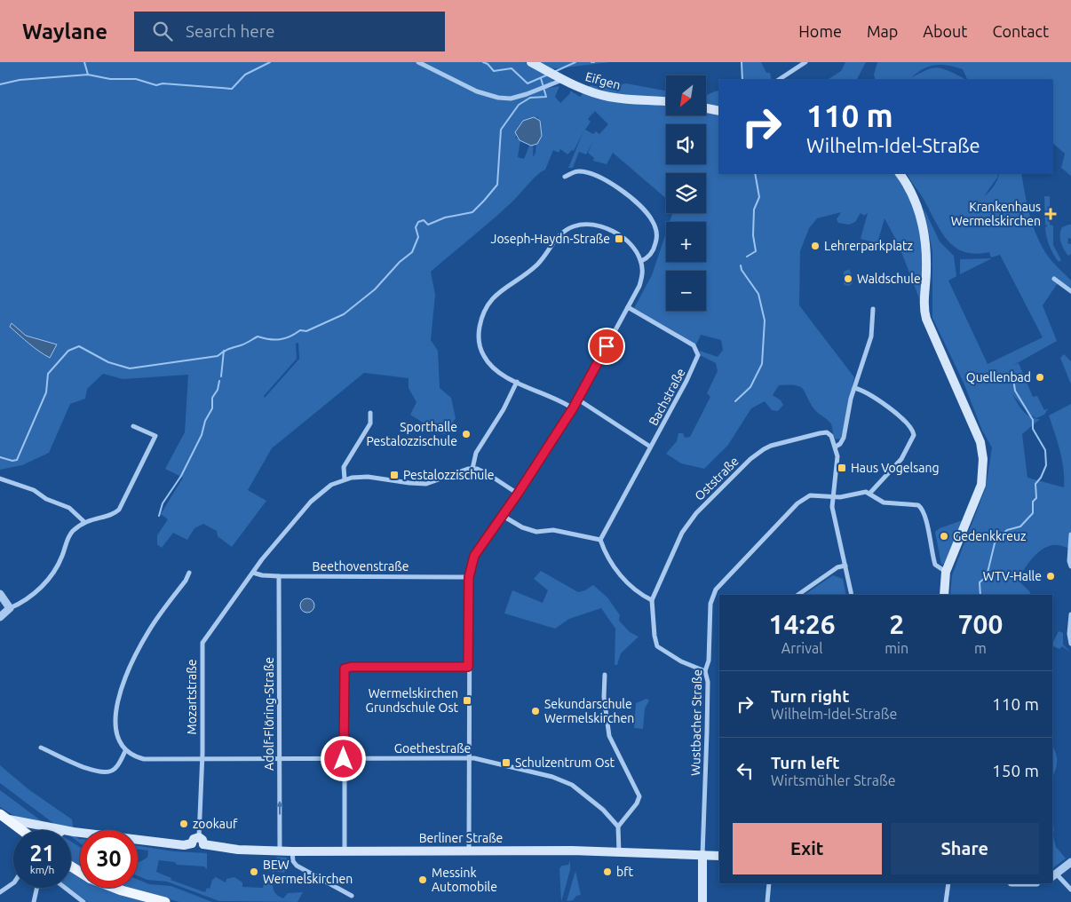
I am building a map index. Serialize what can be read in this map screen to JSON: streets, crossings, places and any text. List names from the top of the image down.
{
  "streets": {
    "main road": ["Eifgen", "Berliner Straße"],
    "street": [
      "Bachstraße",
      "Oststraße",
      "Beethovenstraße",
      "Mozartstraße",
      "Adolf-Flöring-Straße",
      "Wustbacher Straße",
      "Goethestraße"
    ]
  },
  "crossings": [
    ["Beethovenstraße", "Mozartstraße"],
    ["Beethovenstraße", "Adolf-Flöring-Straße"],
    ["Mozartstraße", "Goethestraße"],
    ["Mozartstraße", "Berliner Straße"],
    ["Adolf-Flöring-Straße", "Goethestraße"],
    ["Adolf-Flöring-Straße", "Berliner Straße"],
    ["Wustbacher Straße", "Berliner Straße"]
  ],
  "places": {
    "health": ["Krankenhaus Wermelskirchen"],
    "transit": [
      "Joseph-Haydn-Straße",
      "Haus Vogelsang",
      "Pestalozzischule",
      "Wermelskirchen Grundschule Ost",
      "Schulzentrum Ost"
    ],
    "other": [
      "Lehrerparkplatz",
      "Waldschule",
      "Quellenbad",
      "Sporthalle Pestalozzischule",
      "Gedenkkreuz",
      "WTV-Halle",
      "Sekundarschule Wermelskirchen",
      "zookauf",
      "BEW Wermelskirchen",
      "bft",
      "Messink Automobile"
    ]
  },
  "north": "bottom left",
  "page": {
    "header": "Waylane",
    "search": "Search here",
    "nav": [
      "Home",
      "Map",
      "About",
      "Contact"
    ],
    "map_buttons": ["+", "−"],
    "turn": ["110 m", "Wilhelm-Idel-Straße"],
    "eta": [
      "14:26",
      "Arrival",
      "2",
      "min",
      "700",
      "m"
    ],
    "list": [
      {
        "name": "Turn right",
        "note": "Wilhelm-Idel-Straße",
        "value": "110 m"
      },
      {
        "name": "Turn left",
        "note": "Wirtsmühler Straße",
        "value": "150 m"
      }
    ],
    "buttons": ["Exit", "Share"],
    "speed": "21 km/h",
    "limit": "30"
  }
}
